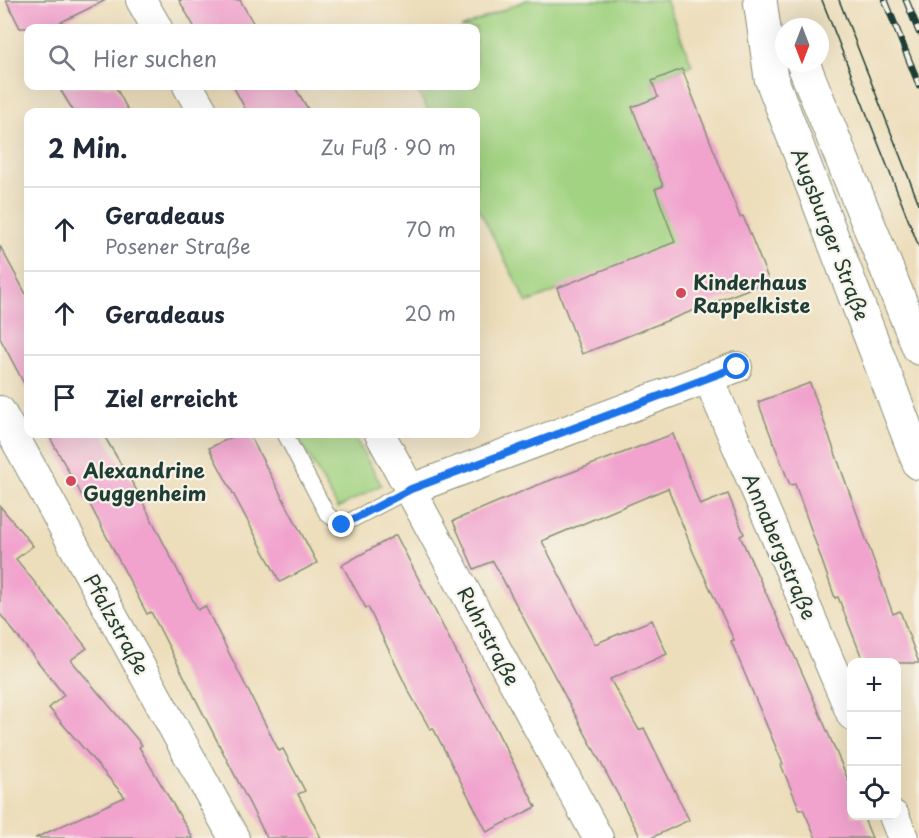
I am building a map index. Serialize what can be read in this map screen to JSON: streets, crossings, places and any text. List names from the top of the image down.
{
  "streets": {
    "main road": ["Augsburger Straße"],
    "street": ["Annabergstraße", "Pfalzstraße", "Ruhrstraße"]
  },
  "places": ["Kinderhaus Rappelkiste", "Alexandrine Guggenheim"],
  "north": "bottom",
  "page": {
    "search": "Hier suchen",
    "heading": ["2 Min.", "Zu Fuß · 90 m"],
    "list": [
      ["Geradeaus", "Posener Straße", "70 m"],
      ["Geradeaus", "20 m"],
      "Ziel erreicht"
    ],
    "map_buttons": ["+", "−"]
  }
}
